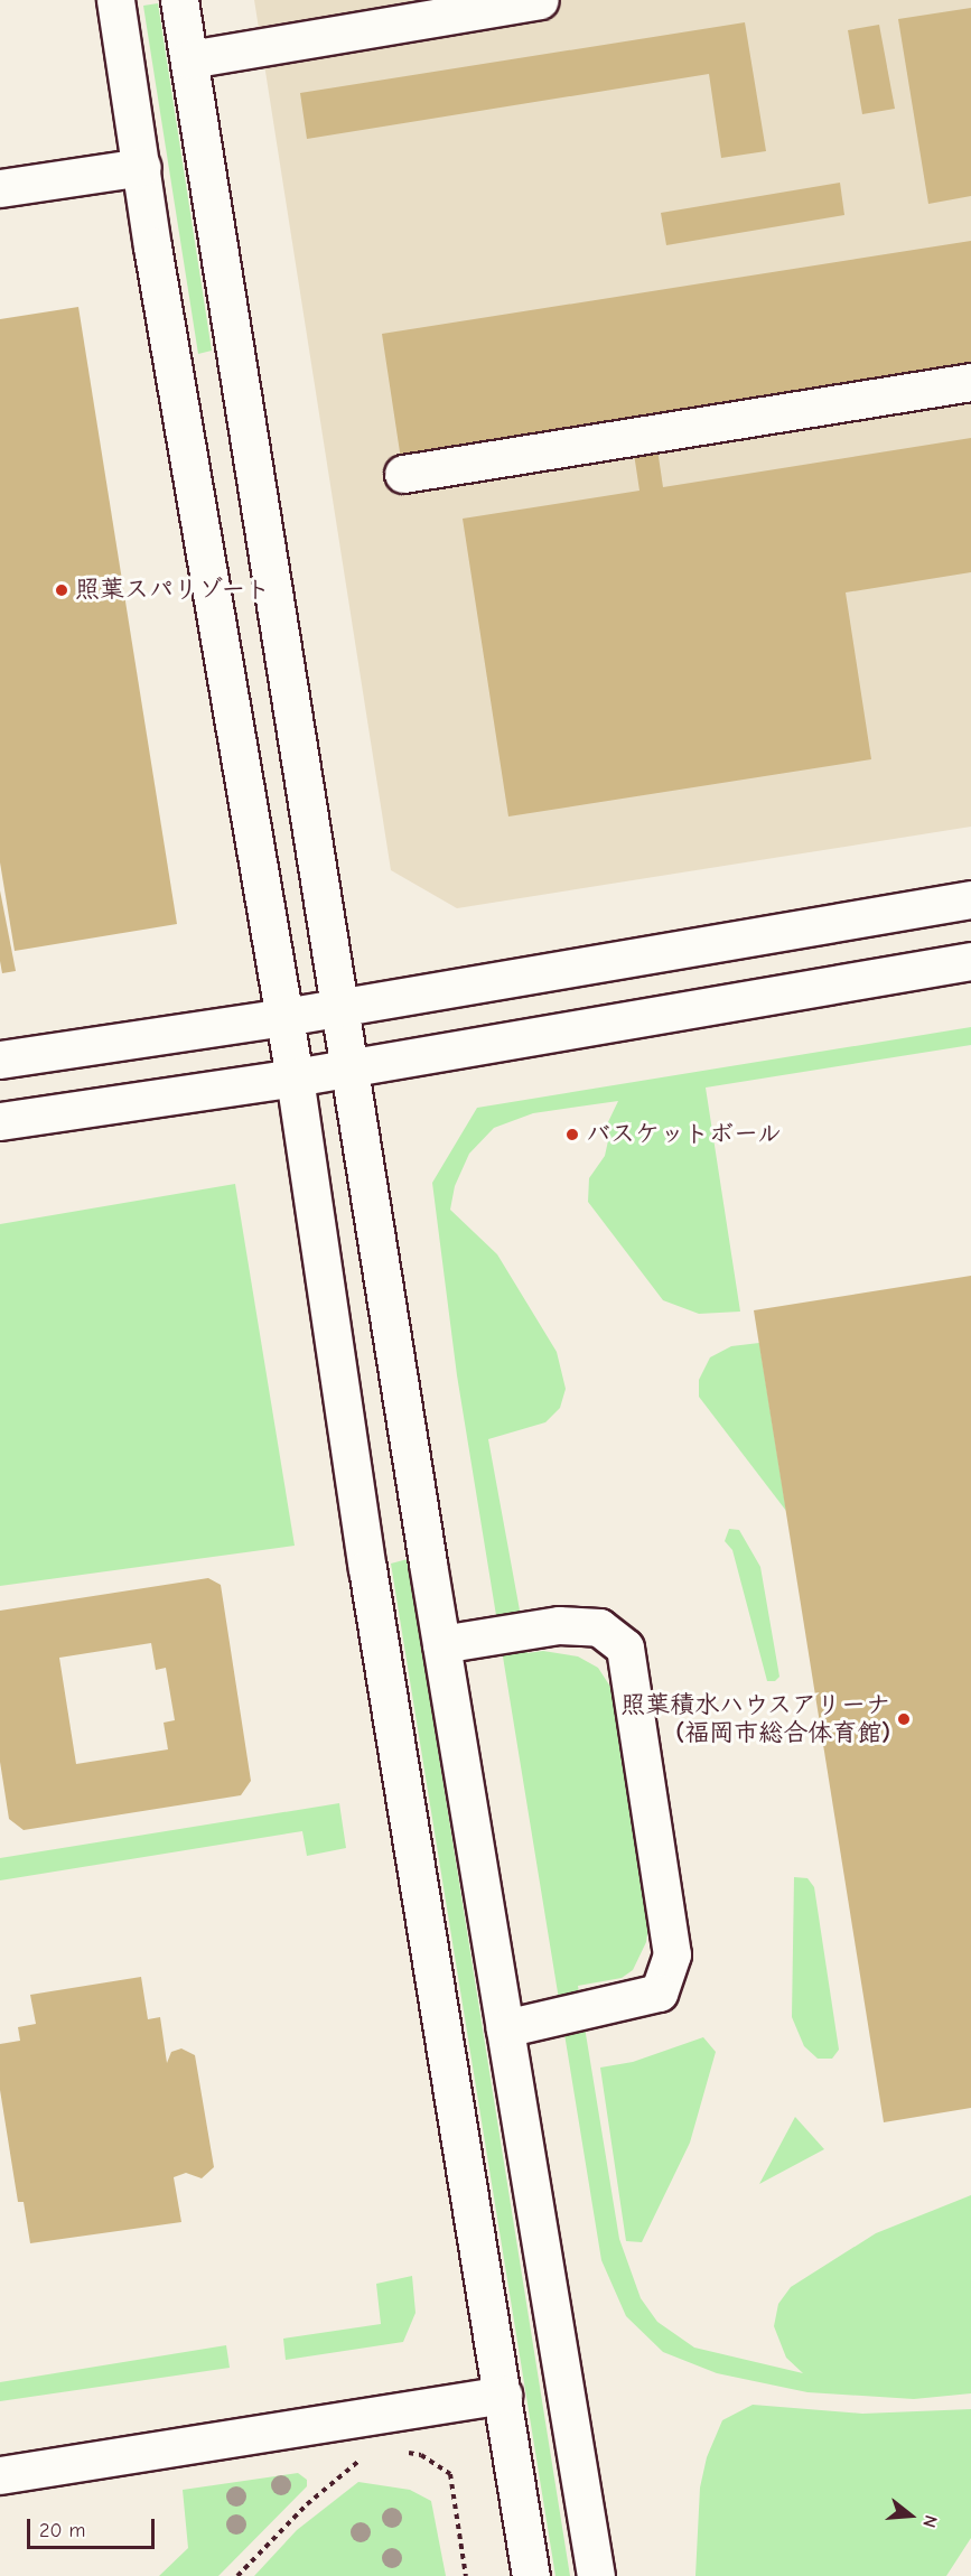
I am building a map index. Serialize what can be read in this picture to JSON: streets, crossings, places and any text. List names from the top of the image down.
{
  "places": ["照葉スパリゾート", "バスケットボール", "照葉積水ハウスアリーナ (福岡市総合体育館)"],
  "scale_bar": "20 m",
  "north": "right"
}
